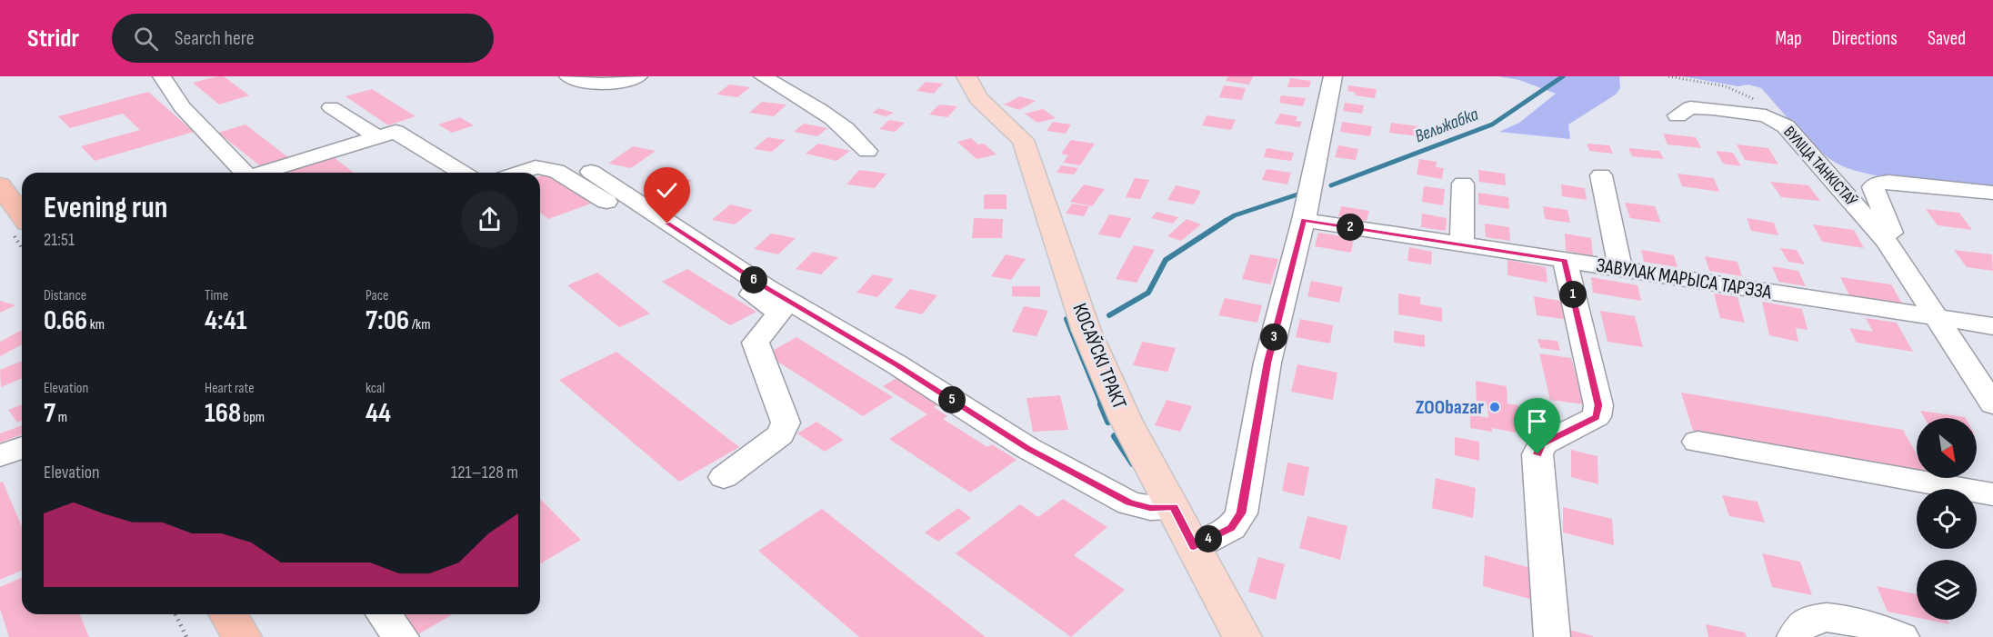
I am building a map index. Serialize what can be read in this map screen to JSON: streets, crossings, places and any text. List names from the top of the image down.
{
  "streets": {
    "main road": ["КОСАЎСКІ ТРАКТ"],
    "street": ["ВУЛІЦА ТАНКІСТАЎ", "ЗАВУЛАК МАРЫСА ТАРЭЗА"]
  },
  "crossings": [
    ["ВУЛІЦА ТАНКІСТАЎ", "ЗАВУЛАК МАРЫСА ТАРЭЗА"]
  ],
  "water": ["Вельжабка"],
  "places": ["ZOObazar"],
  "north": "bottom right",
  "page": {
    "header": "Stridr",
    "search": "Search here",
    "nav": ["Map", "Directions", "Saved"],
    "heading": ["Evening run", "21:51"],
    "pins": [
      "2",
      "6",
      "1",
      "3",
      "5",
      "4"
    ],
    "stats": [
      ["Distance", "0.66 km"],
      ["Time", "4:41"],
      ["Pace", "7:06 /km"],
      ["Elevation", "7 m"],
      ["Heart rate", "168 bpm"],
      ["kcal", "44"]
    ],
    "chart": ["Elevation", "121–128 m"]
  }
}
